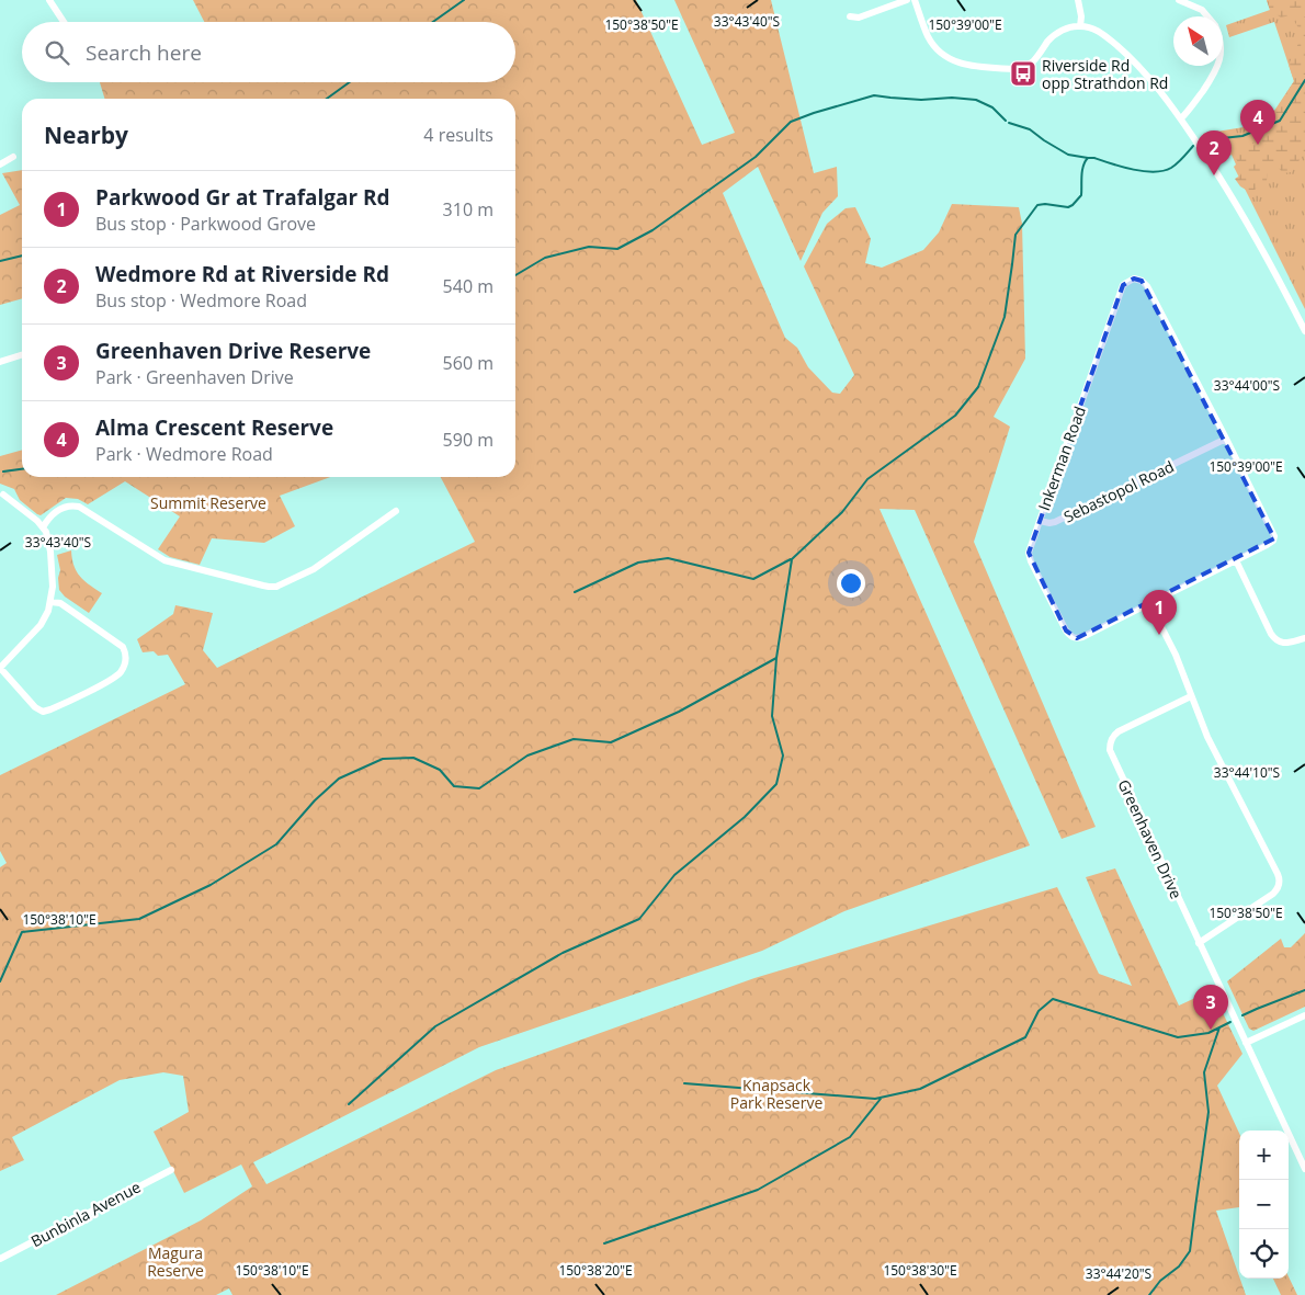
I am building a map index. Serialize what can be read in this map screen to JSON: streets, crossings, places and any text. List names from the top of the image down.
{
  "streets": {
    "street": [
      "Inkerman Road",
      "Sebastopol Road",
      "Greenhaven Drive",
      "Bunbinla Avenue"
    ]
  },
  "crossings": [
    ["Inkerman Road", "Sebastopol Road"]
  ],
  "parks": ["Summit Reserve", "Knapsack Park Reserve", "Magura Reserve"],
  "places": {
    "bus stop": ["Riverside Rd opp Strathdon Rd"]
  },
  "north": "top left",
  "page": {
    "search": "Search here",
    "heading": ["Nearby", "4 results"],
    "pins": [
      "4",
      "2",
      "1",
      "3"
    ],
    "list": [
      {
        "mark": "1",
        "name": "Parkwood Gr at Trafalgar Rd",
        "note": "Bus stop · Parkwood Grove",
        "value": "310 m"
      },
      {
        "mark": "2",
        "name": "Wedmore Rd at Riverside Rd",
        "note": "Bus stop · Wedmore Road",
        "value": "540 m"
      },
      {
        "mark": "3",
        "name": "Greenhaven Drive Reserve",
        "note": "Park · Greenhaven Drive",
        "value": "560 m"
      },
      {
        "mark": "4",
        "name": "Alma Crescent Reserve",
        "note": "Park · Wedmore Road",
        "value": "590 m"
      }
    ],
    "map_buttons": ["+", "−"]
  },
  "coordinates": [
    "33°43'40\"S",
    "150°38'50\"E",
    "150°39'00\"E",
    "33°44'00\"S",
    "33°44'10\"S",
    "150°38'10\"E",
    "150°38'20\"E",
    "150°38'30\"E",
    "33°44'20\"S"
  ]
}
